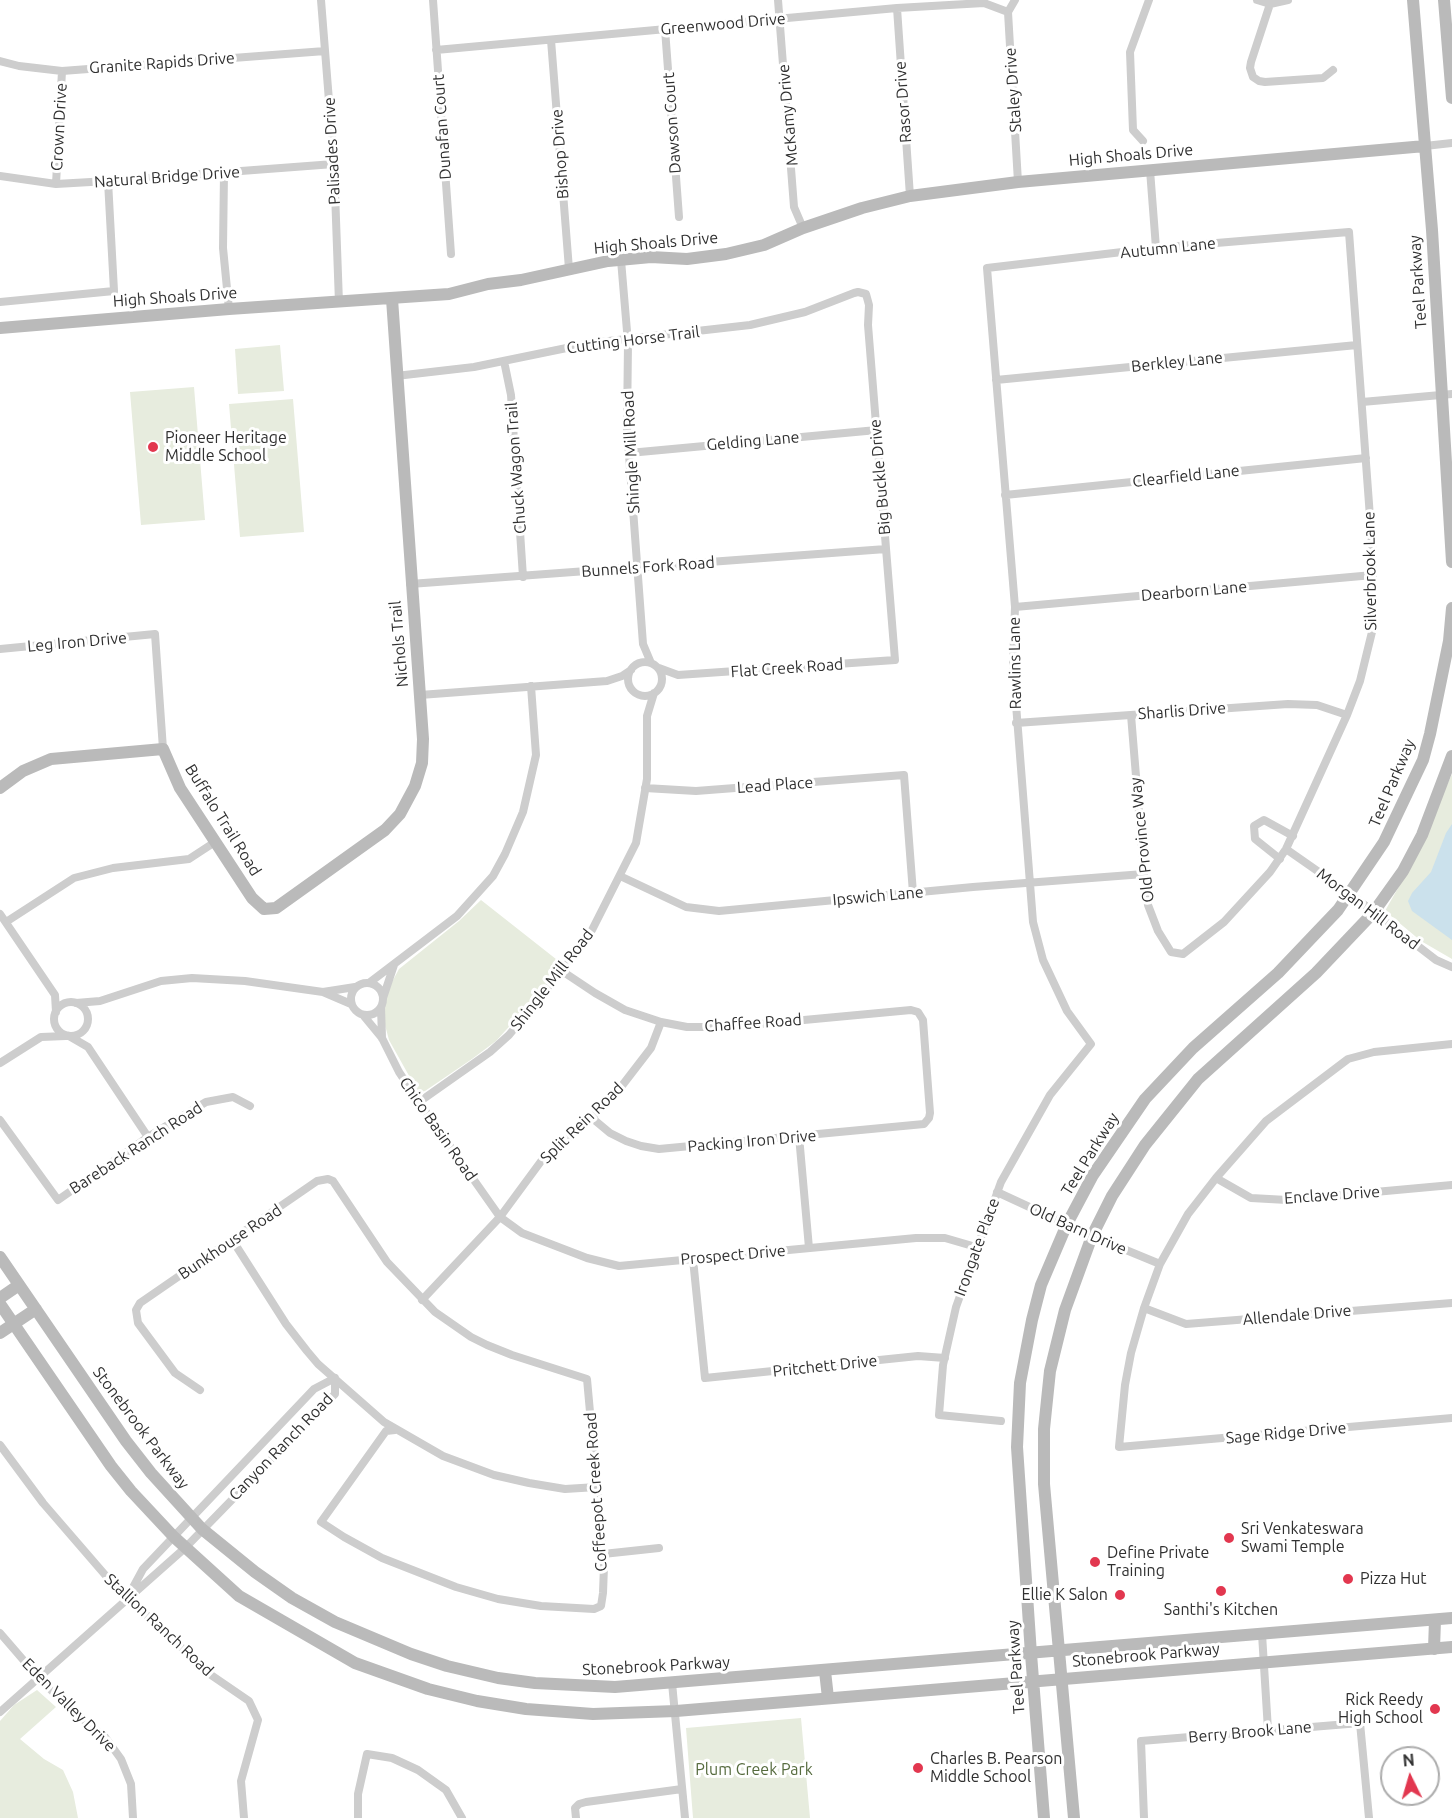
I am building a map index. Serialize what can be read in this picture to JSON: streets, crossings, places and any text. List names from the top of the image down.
{
  "streets": {
    "main road": [
      "High Shoals Drive",
      "Teel Parkway",
      "Nichols Trail",
      "Buffalo Trail Road",
      "Stonebrook Parkway"
    ],
    "street": [
      "Greenwood Drive",
      "Granite Rapids Drive",
      "Staley Drive",
      "Rasor Drive",
      "McKamy Drive",
      "Dawson Court",
      "Crown Drive",
      "Dunafan Court",
      "Palisades Drive",
      "Bishop Drive",
      "Natural Bridge Drive",
      "Autumn Lane",
      "Cutting Horse Trail",
      "Berkley Lane",
      "Gelding Lane",
      "Shingle Mill Road",
      "Chuck Wagon Trail",
      "Clearfield Lane",
      "Big Buckle Drive",
      "Bunnels Fork Road",
      "Silverbrook Lane",
      "Dearborn Lane",
      "Leg Iron Drive",
      "Rawlins Lane",
      "Flat Creek Road",
      "Sharlis Drive",
      "Lead Place",
      "Old Province Way",
      "Ipswich Lane",
      "Morgan Hill Road",
      "Chaffee Road",
      "Split Rein Road",
      "Chico Basin Road",
      "Packing Iron Drive",
      "Bareback Ranch Road",
      "Enclave Drive",
      "Old Barn Drive",
      "Bunkhouse Road",
      "Irongate Place",
      "Prospect Drive",
      "Allendale Drive",
      "Pritchett Drive",
      "Sage Ridge Drive",
      "Canyon Ranch Road",
      "Coffeepot Creek Road",
      "Stallion Ranch Road",
      "Eden Valley Drive",
      "Berry Brook Lane"
    ]
  },
  "crossings": [
    ["Greenwood Drive", "Staley Drive"],
    ["Greenwood Drive", "Rasor Drive"],
    ["Greenwood Drive", "McKamy Drive"],
    ["Greenwood Drive", "Dawson Court"],
    ["Greenwood Drive", "Dunafan Court"],
    ["Greenwood Drive", "Bishop Drive"],
    ["Granite Rapids Drive", "Crown Drive"],
    ["Granite Rapids Drive", "Palisades Drive"],
    ["Staley Drive", "High Shoals Drive"],
    ["Rasor Drive", "High Shoals Drive"],
    ["McKamy Drive", "High Shoals Drive"],
    ["Crown Drive", "Natural Bridge Drive"],
    ["Palisades Drive", "High Shoals Drive"],
    ["Palisades Drive", "Natural Bridge Drive"],
    ["Bishop Drive", "High Shoals Drive"],
    ["High Shoals Drive", "Teel Parkway"],
    ["High Shoals Drive", "Shingle Mill Road"],
    ["High Shoals Drive", "Nichols Trail"],
    ["Autumn Lane", "Silverbrook Lane"],
    ["Autumn Lane", "Rawlins Lane"],
    ["Teel Parkway", "Morgan Hill Road"],
    ["Teel Parkway", "Old Barn Drive"],
    ["Teel Parkway", "Stonebrook Parkway"],
    ["Cutting Horse Trail", "Shingle Mill Road"],
    ["Cutting Horse Trail", "Chuck Wagon Trail"],
    ["Cutting Horse Trail", "Big Buckle Drive"],
    ["Cutting Horse Trail", "Nichols Trail"],
    ["Berkley Lane", "Silverbrook Lane"],
    ["Berkley Lane", "Rawlins Lane"],
    ["Gelding Lane", "Shingle Mill Road"],
    ["Gelding Lane", "Big Buckle Drive"],
    ["Shingle Mill Road", "Bunnels Fork Road"],
    ["Shingle Mill Road", "Flat Creek Road"],
    ["Shingle Mill Road", "Lead Place"],
    ["Shingle Mill Road", "Ipswich Lane"],
    ["Shingle Mill Road", "Chaffee Road"],
    ["Shingle Mill Road", "Chico Basin Road"],
    ["Chuck Wagon Trail", "Bunnels Fork Road"],
    ["Clearfield Lane", "Silverbrook Lane"],
    ["Clearfield Lane", "Rawlins Lane"],
    ["Big Buckle Drive", "Bunnels Fork Road"],
    ["Big Buckle Drive", "Flat Creek Road"],
    ["Bunnels Fork Road", "Nichols Trail"],
    ["Silverbrook Lane", "Dearborn Lane"],
    ["Silverbrook Lane", "Sharlis Drive"],
    ["Silverbrook Lane", "Old Province Way"],
    ["Silverbrook Lane", "Morgan Hill Road"],
    ["Dearborn Lane", "Rawlins Lane"],
    ["Leg Iron Drive", "Buffalo Trail Road"],
    ["Nichols Trail", "Buffalo Trail Road"],
    ["Rawlins Lane", "Sharlis Drive"],
    ["Rawlins Lane", "Ipswich Lane"],
    ["Rawlins Lane", "Irongate Place"],
    ["Sharlis Drive", "Old Province Way"],
    ["Lead Place", "Ipswich Lane"],
    ["Old Province Way", "Ipswich Lane"],
    ["Chaffee Road", "Split Rein Road"],
    ["Chaffee Road", "Packing Iron Drive"],
    ["Split Rein Road", "Chico Basin Road"],
    ["Split Rein Road", "Packing Iron Drive"],
    ["Split Rein Road", "Bunkhouse Road"],
    ["Split Rein Road", "Prospect Drive"],
    ["Split Rein Road", "Coffeepot Creek Road"],
    ["Chico Basin Road", "Prospect Drive"],
    ["Old Barn Drive", "Irongate Place"],
    ["Bunkhouse Road", "Coffeepot Creek Road"],
    ["Irongate Place", "Prospect Drive"],
    ["Irongate Place", "Pritchett Drive"],
    ["Prospect Drive", "Pritchett Drive"],
    ["Allendale Drive", "Sage Ridge Drive"],
    ["Stonebrook Parkway", "Canyon Ranch Road"],
    ["Canyon Ranch Road", "Stallion Ranch Road"],
    ["Canyon Ranch Road", "Eden Valley Drive"]
  ],
  "parks": ["Plum Creek Park"],
  "places": [
    "Pioneer Heritage Middle School",
    "Sri Venkateswara Swami Temple",
    "Define Private Training",
    "Pizza Hut",
    "Santhi's Kitchen",
    "Ellie K Salon",
    "Rick Reedy High School",
    "Charles B. Pearson Middle School"
  ],
  "north": "top"
}
